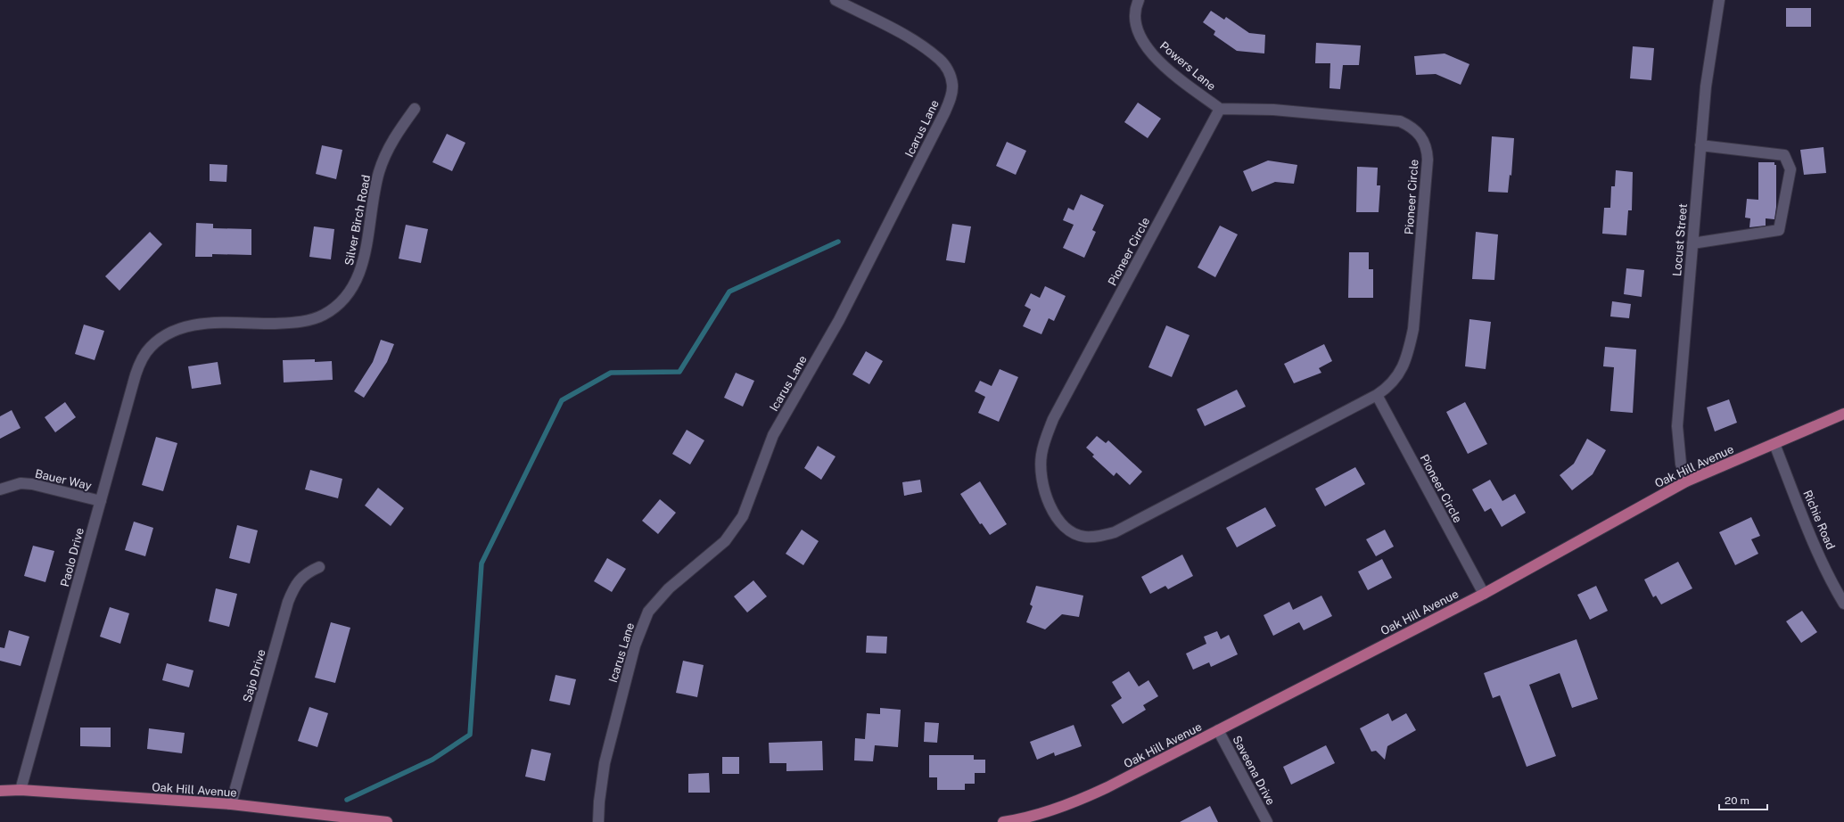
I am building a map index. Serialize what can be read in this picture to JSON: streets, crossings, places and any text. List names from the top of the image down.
{
  "streets": {
    "main road": ["Oak Hill Avenue"],
    "street": [
      "Powers Lane",
      "Icarus Lane",
      "Pioneer Circle",
      "Silver Birch Road",
      "Locust Street",
      "Bauer Way",
      "Richie Road",
      "Paolo Drive",
      "Sajo Drive",
      "Saveena Drive"
    ]
  },
  "crossings": [
    ["Powers Lane", "Pioneer Circle"],
    ["Pioneer Circle", "Oak Hill Avenue"],
    ["Silver Birch Road", "Paolo Drive"],
    ["Locust Street", "Oak Hill Avenue"],
    ["Oak Hill Avenue", "Richie Road"],
    ["Oak Hill Avenue", "Paolo Drive"],
    ["Oak Hill Avenue", "Sajo Drive"],
    ["Oak Hill Avenue", "Saveena Drive"],
    ["Bauer Way", "Paolo Drive"]
  ],
  "scale_bar": "20 m"
}
